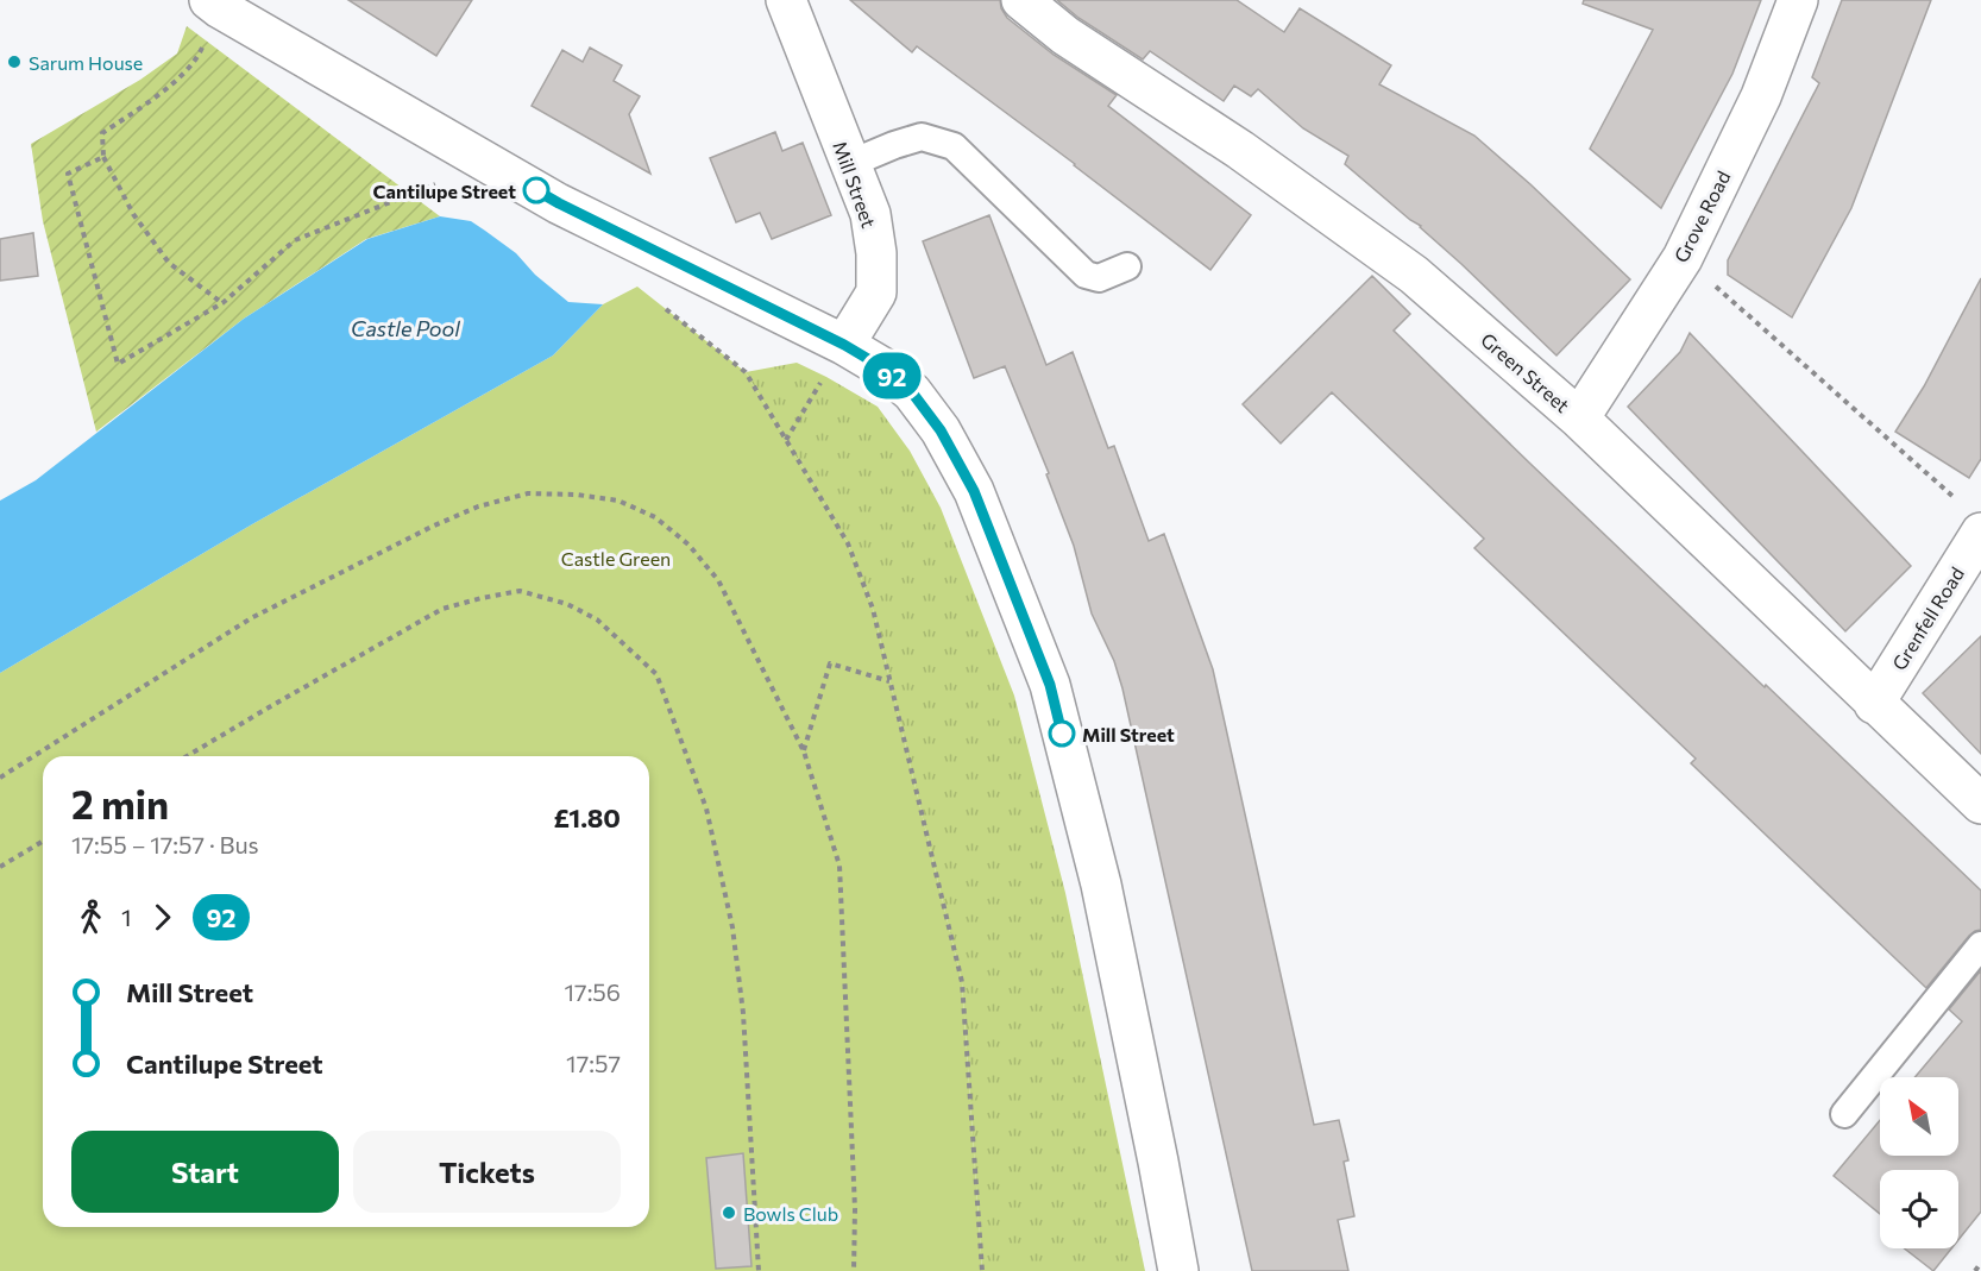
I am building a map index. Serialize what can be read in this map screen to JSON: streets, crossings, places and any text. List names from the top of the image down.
{
  "streets": {
    "street": [
      "Mill Street",
      "Grove Road",
      "Green Street",
      "Grenfell Road"
    ]
  },
  "crossings": [
    ["Grove Road", "Green Street"],
    ["Green Street", "Grenfell Road"]
  ],
  "water": ["Castle Pool"],
  "parks": ["Castle Green"],
  "places": [
    "Sarum House",
    "Cantilupe Street",
    "Mill Street",
    "Bowls Club"
  ],
  "lines": ["bus line 92"],
  "north": "top left",
  "page": {
    "on_map": "92",
    "heading": ["2 min", "17:55 – 17:57 · Bus", "£1.80"],
    "legs": ["1", "92"],
    "list": [
      {
        "name": "Mill Street",
        "value": "17:56"
      },
      {
        "name": "Cantilupe Street",
        "value": "17:57"
      }
    ],
    "buttons": ["Start", "Tickets"]
  }
}
